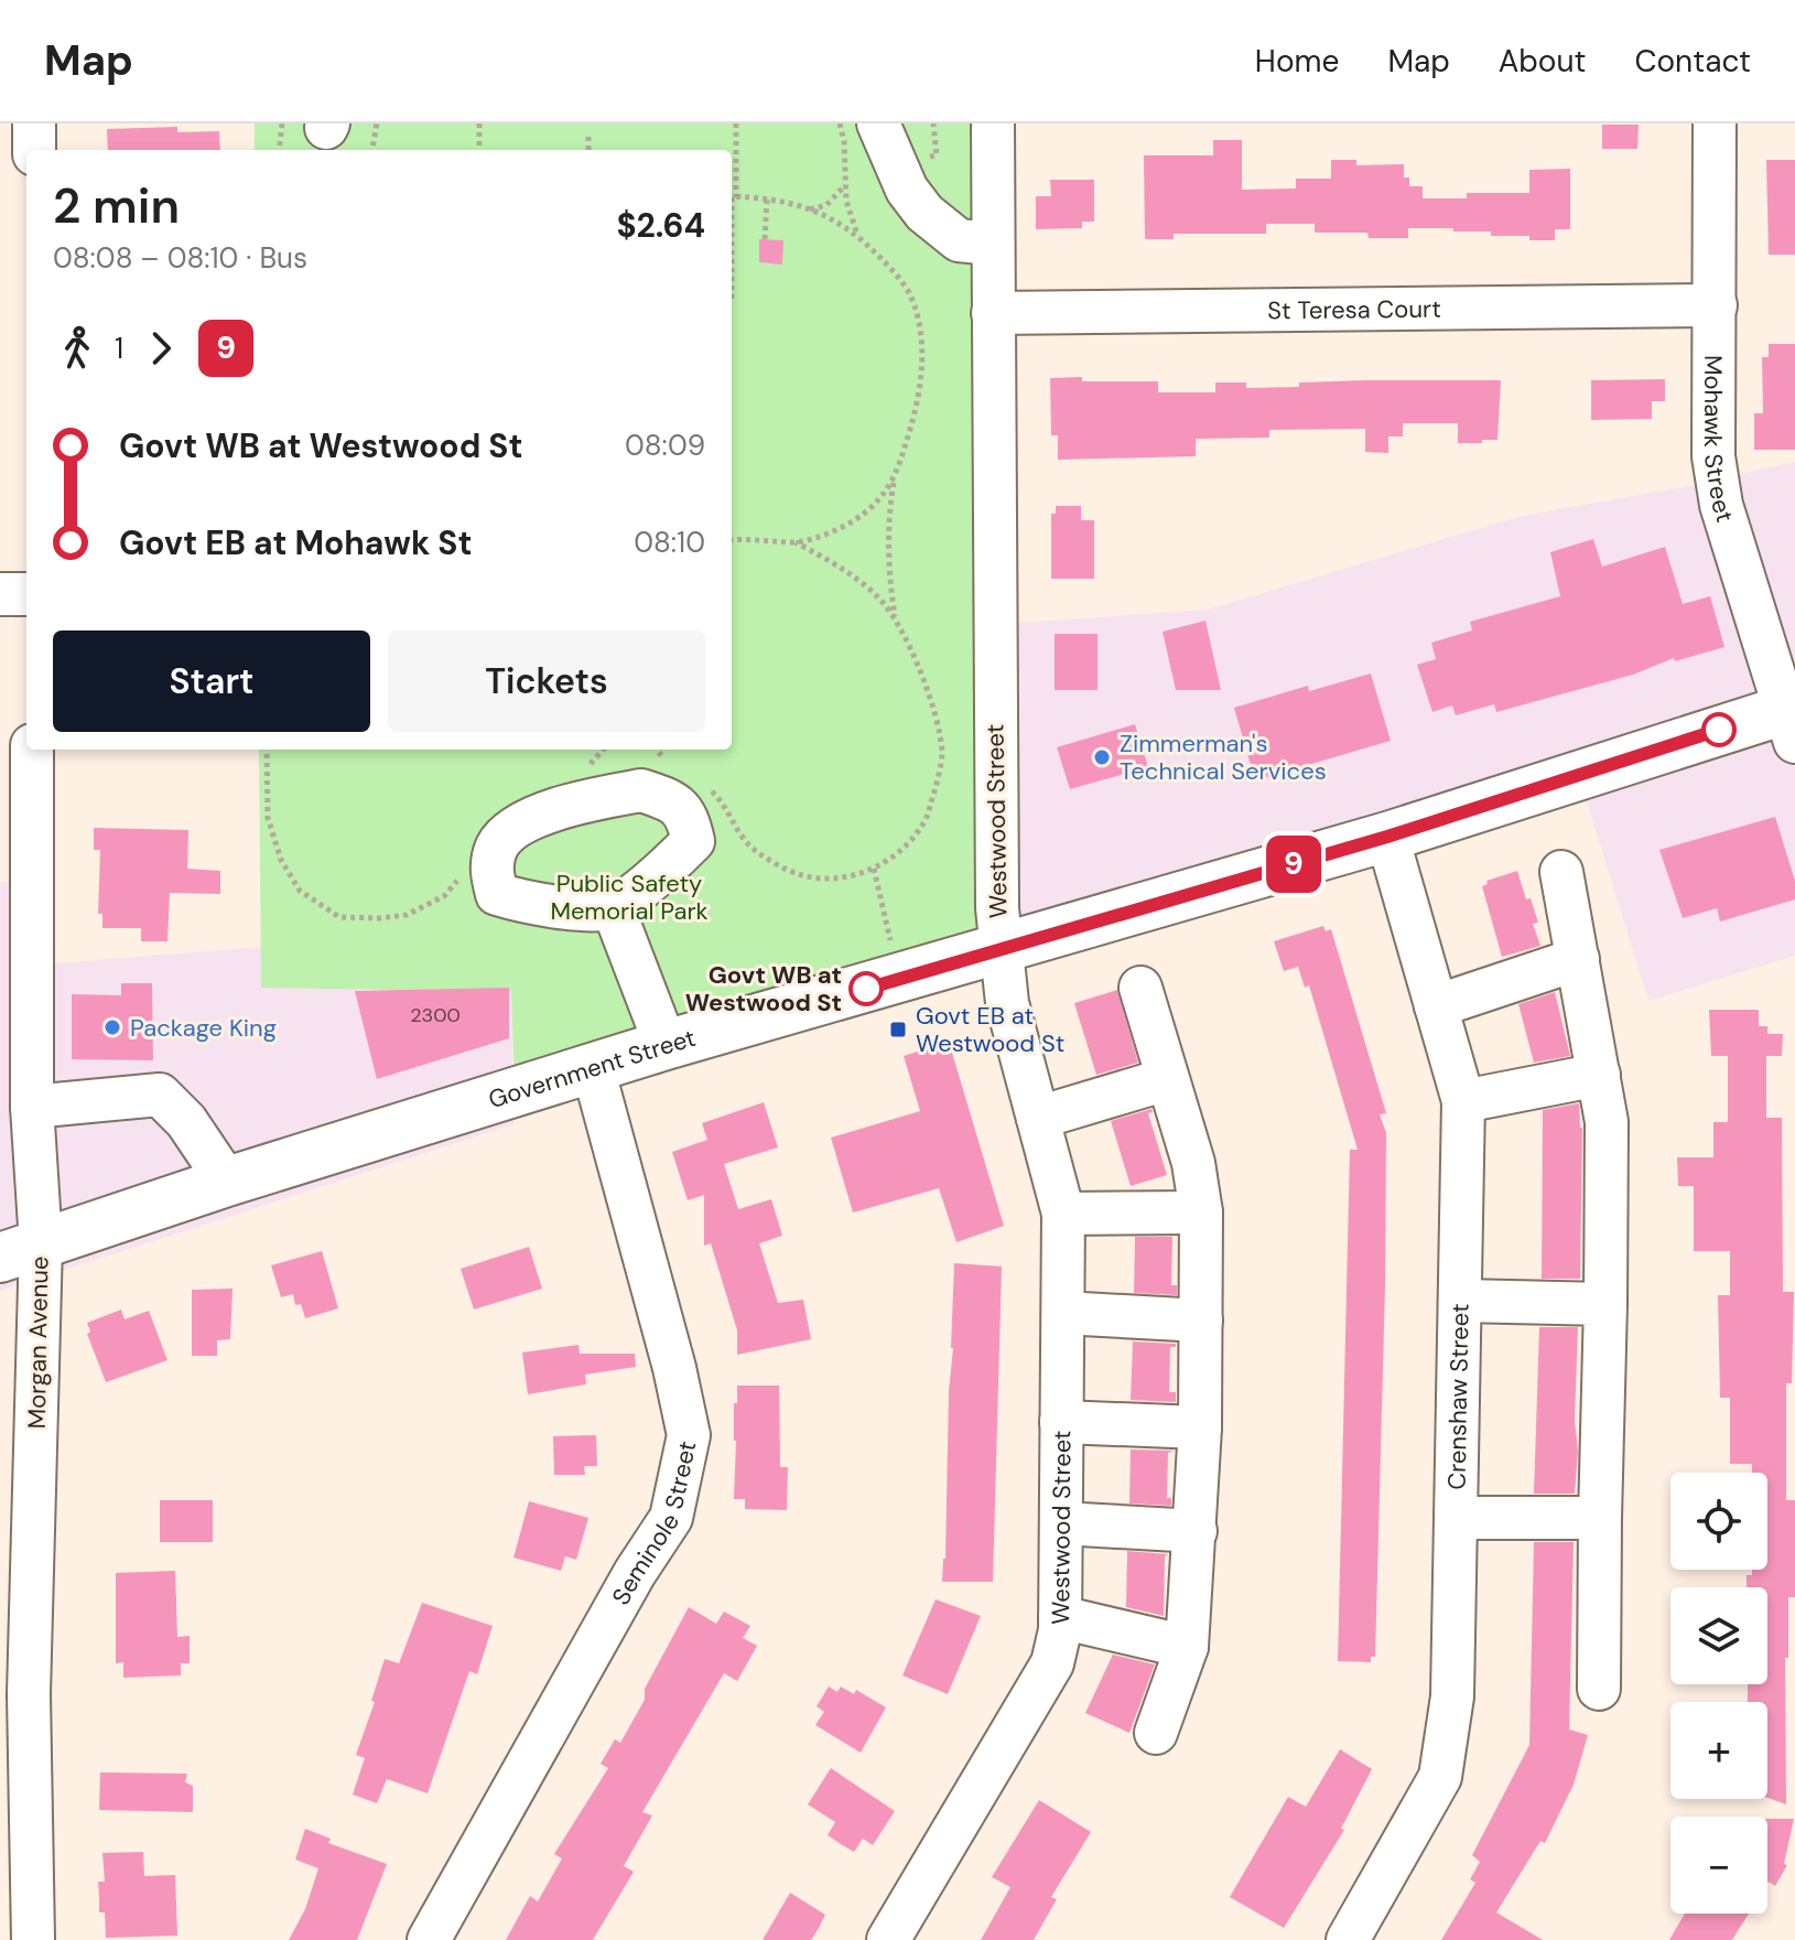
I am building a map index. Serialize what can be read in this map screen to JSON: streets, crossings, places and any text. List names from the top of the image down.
{
  "streets": {
    "main road": ["Government Street"],
    "street": [
      "St Teresa Court",
      "Mohawk Street",
      "Westwood Street",
      "Morgan Avenue",
      "Crenshaw Street",
      "Seminole Street"
    ]
  },
  "crossings": [
    ["St Teresa Court", "Mohawk Street"],
    ["St Teresa Court", "Westwood Street"],
    ["Mohawk Street", "Government Street"],
    ["Westwood Street", "Government Street"],
    ["Government Street", "Morgan Avenue"],
    ["Government Street", "Crenshaw Street"],
    ["Government Street", "Seminole Street"]
  ],
  "parks": ["Public Safety Memorial Park"],
  "places": {
    "other": ["Zimmerman's Technical Services", "Govt WB at Westwood St", "Package King"],
    "transit": ["Govt EB at Westwood St"]
  },
  "lines": ["bus line 9"],
  "house_numbers": ["2300"],
  "page": {
    "header": "Map",
    "nav": [
      "Home",
      "Map",
      "About",
      "Contact"
    ],
    "on_map": "9",
    "heading": ["2 min", "08:08 – 08:10 · Bus", "$2.64"],
    "legs": ["1", "9"],
    "list": [
      {
        "name": "Govt WB at Westwood St",
        "value": "08:09"
      },
      {
        "name": "Govt EB at Mohawk St",
        "value": "08:10"
      }
    ],
    "buttons": ["Start", "Tickets"],
    "map_buttons": ["+", "−"]
  }
}
